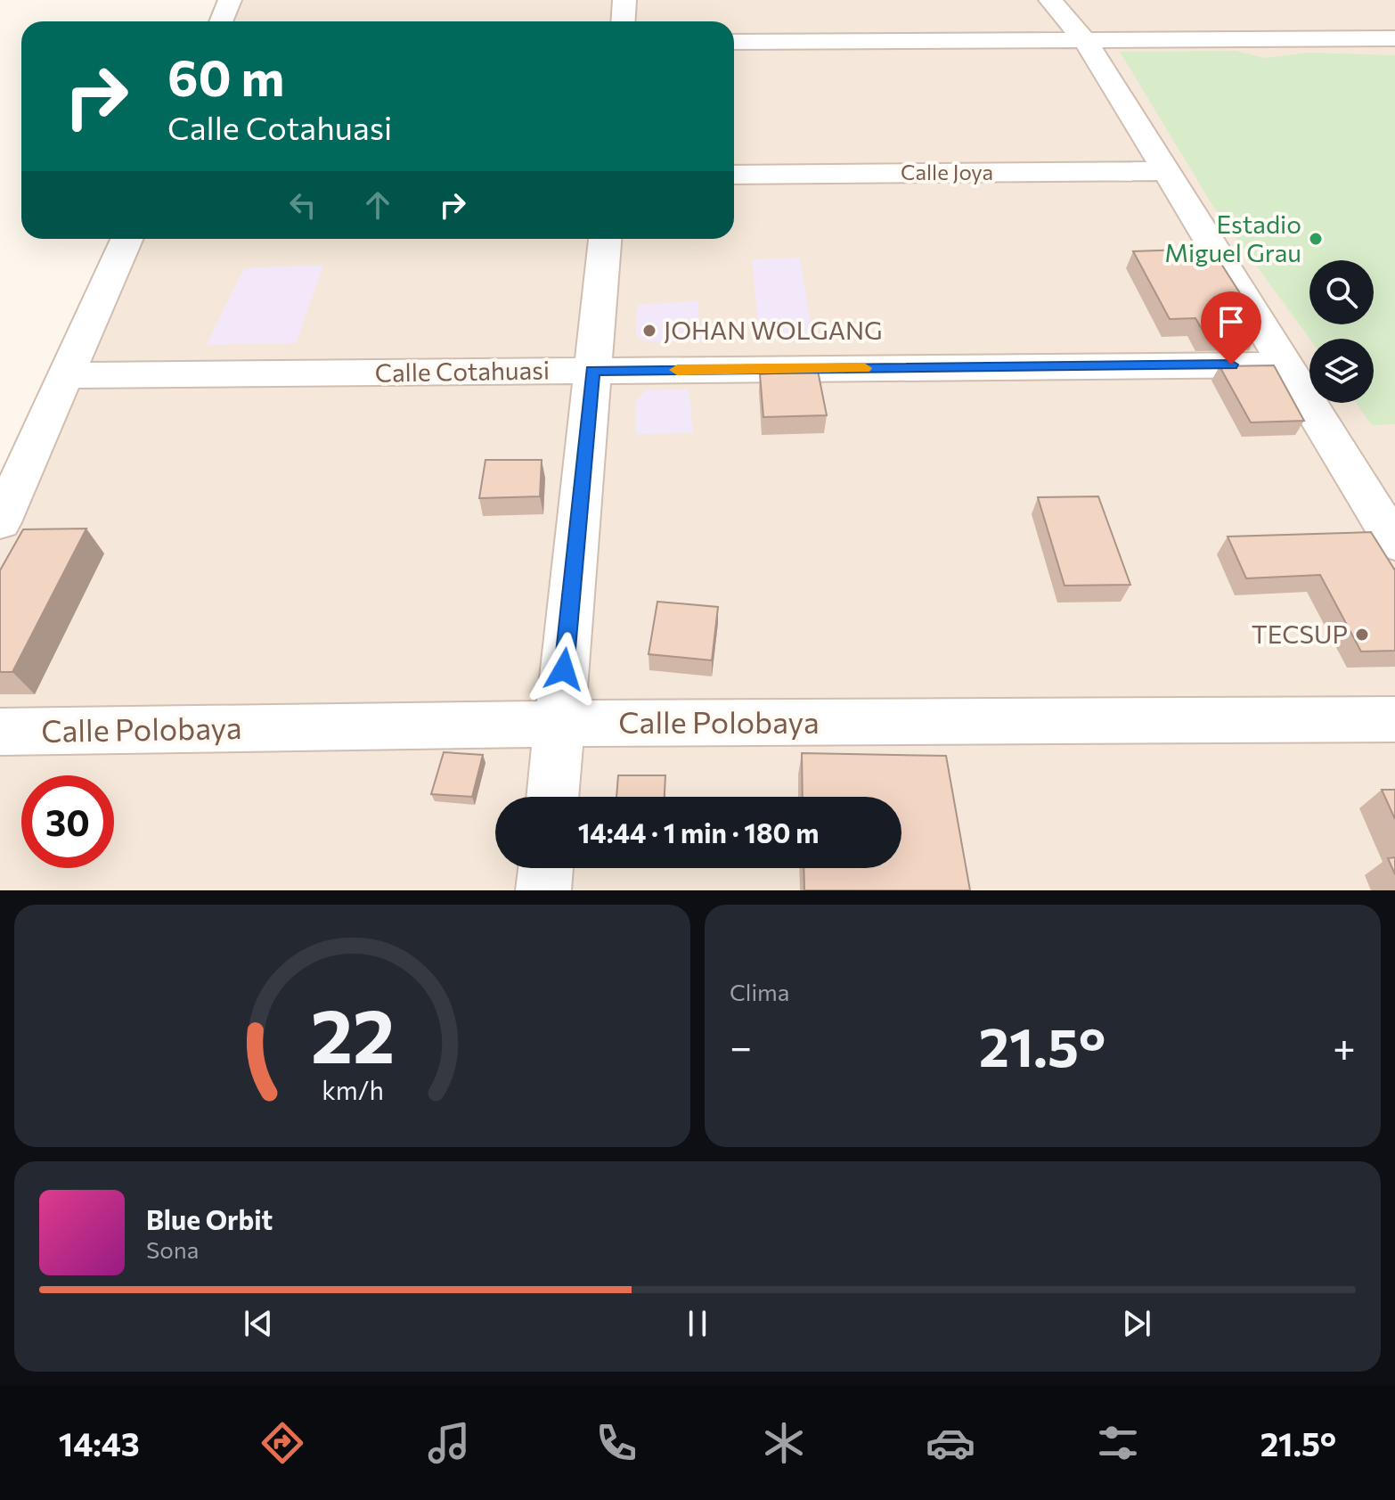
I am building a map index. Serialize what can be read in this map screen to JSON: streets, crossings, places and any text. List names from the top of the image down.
{
  "streets": {
    "street": ["Calle Joya", "Calle Cotahuasi", "Calle Polobaya"]
  },
  "places": ["Estadio Miguel Grau", "JOHAN WOLGANG", "TECSUP"],
  "page": {
    "turn": ["60 m", "Calle Cotahuasi"],
    "limit": "30",
    "trip": "14:44 · 1 min · 180 m",
    "tile": "Clima",
    "heat": ["−", "21.5°", "+"],
    "song": ["Blue Orbit", "Sona"],
    "tabs": ["14:43", "21.5°"],
    "gauge": ["22", "km/h"]
  }
}
